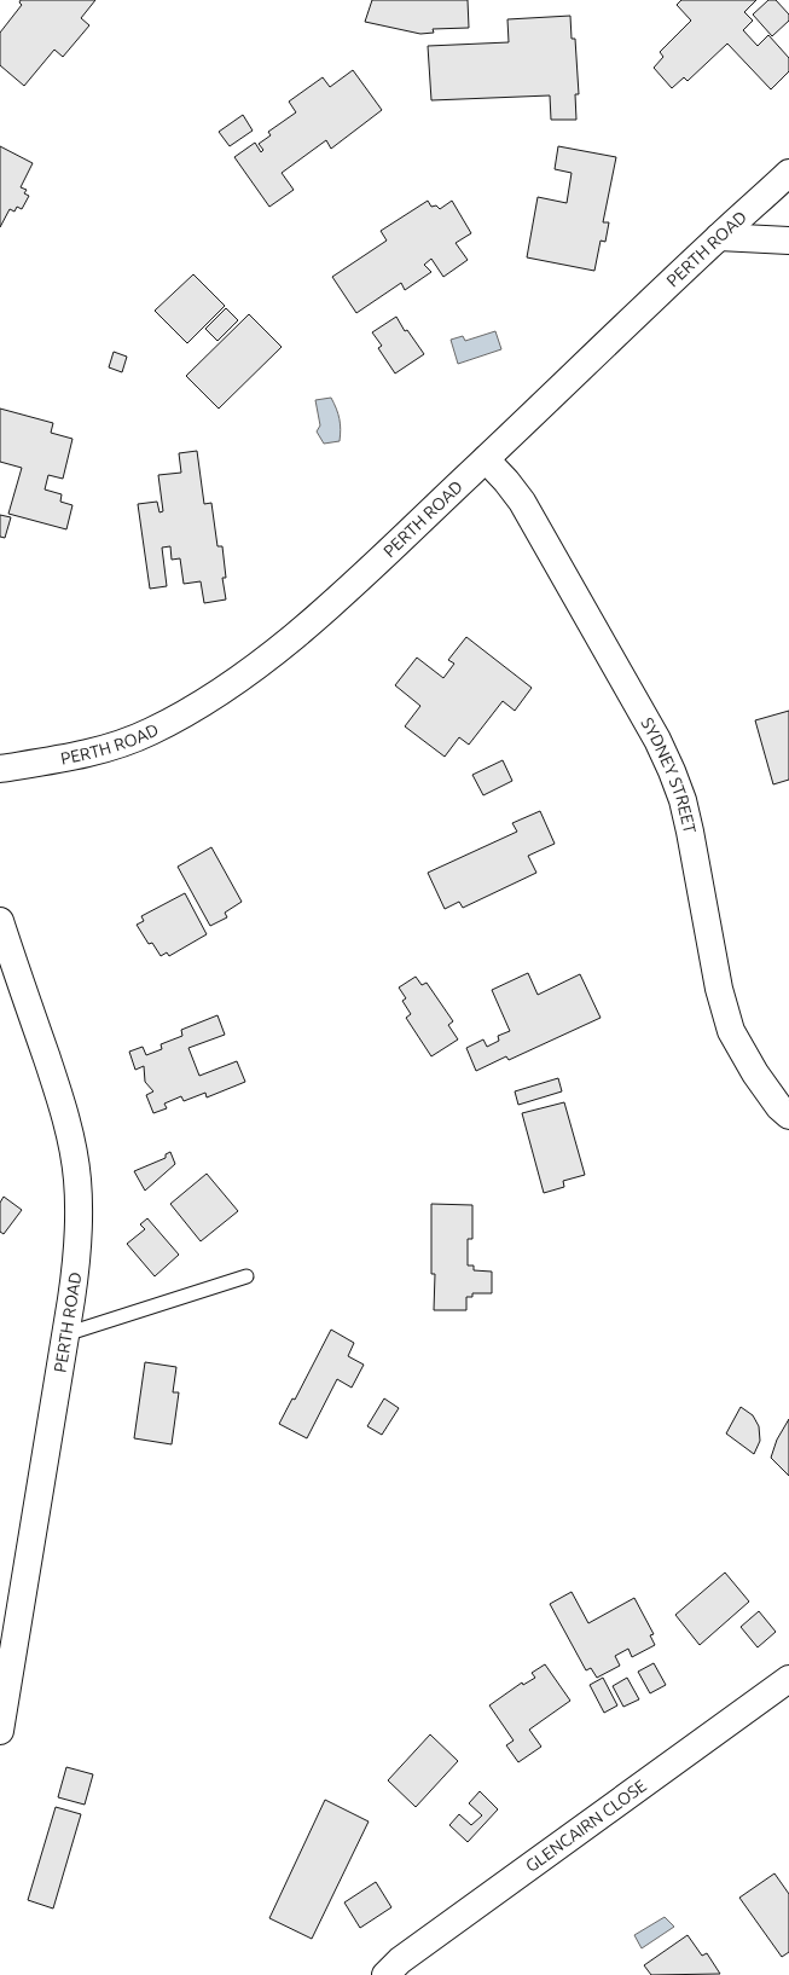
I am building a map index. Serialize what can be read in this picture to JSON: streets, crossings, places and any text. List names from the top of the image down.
{
  "streets": {
    "street": ["PERTH ROAD", "SYDNEY STREET", "GLENCAIRN CLOSE"]
  },
  "crossings": [
    ["PERTH ROAD", "SYDNEY STREET"]
  ]
}
